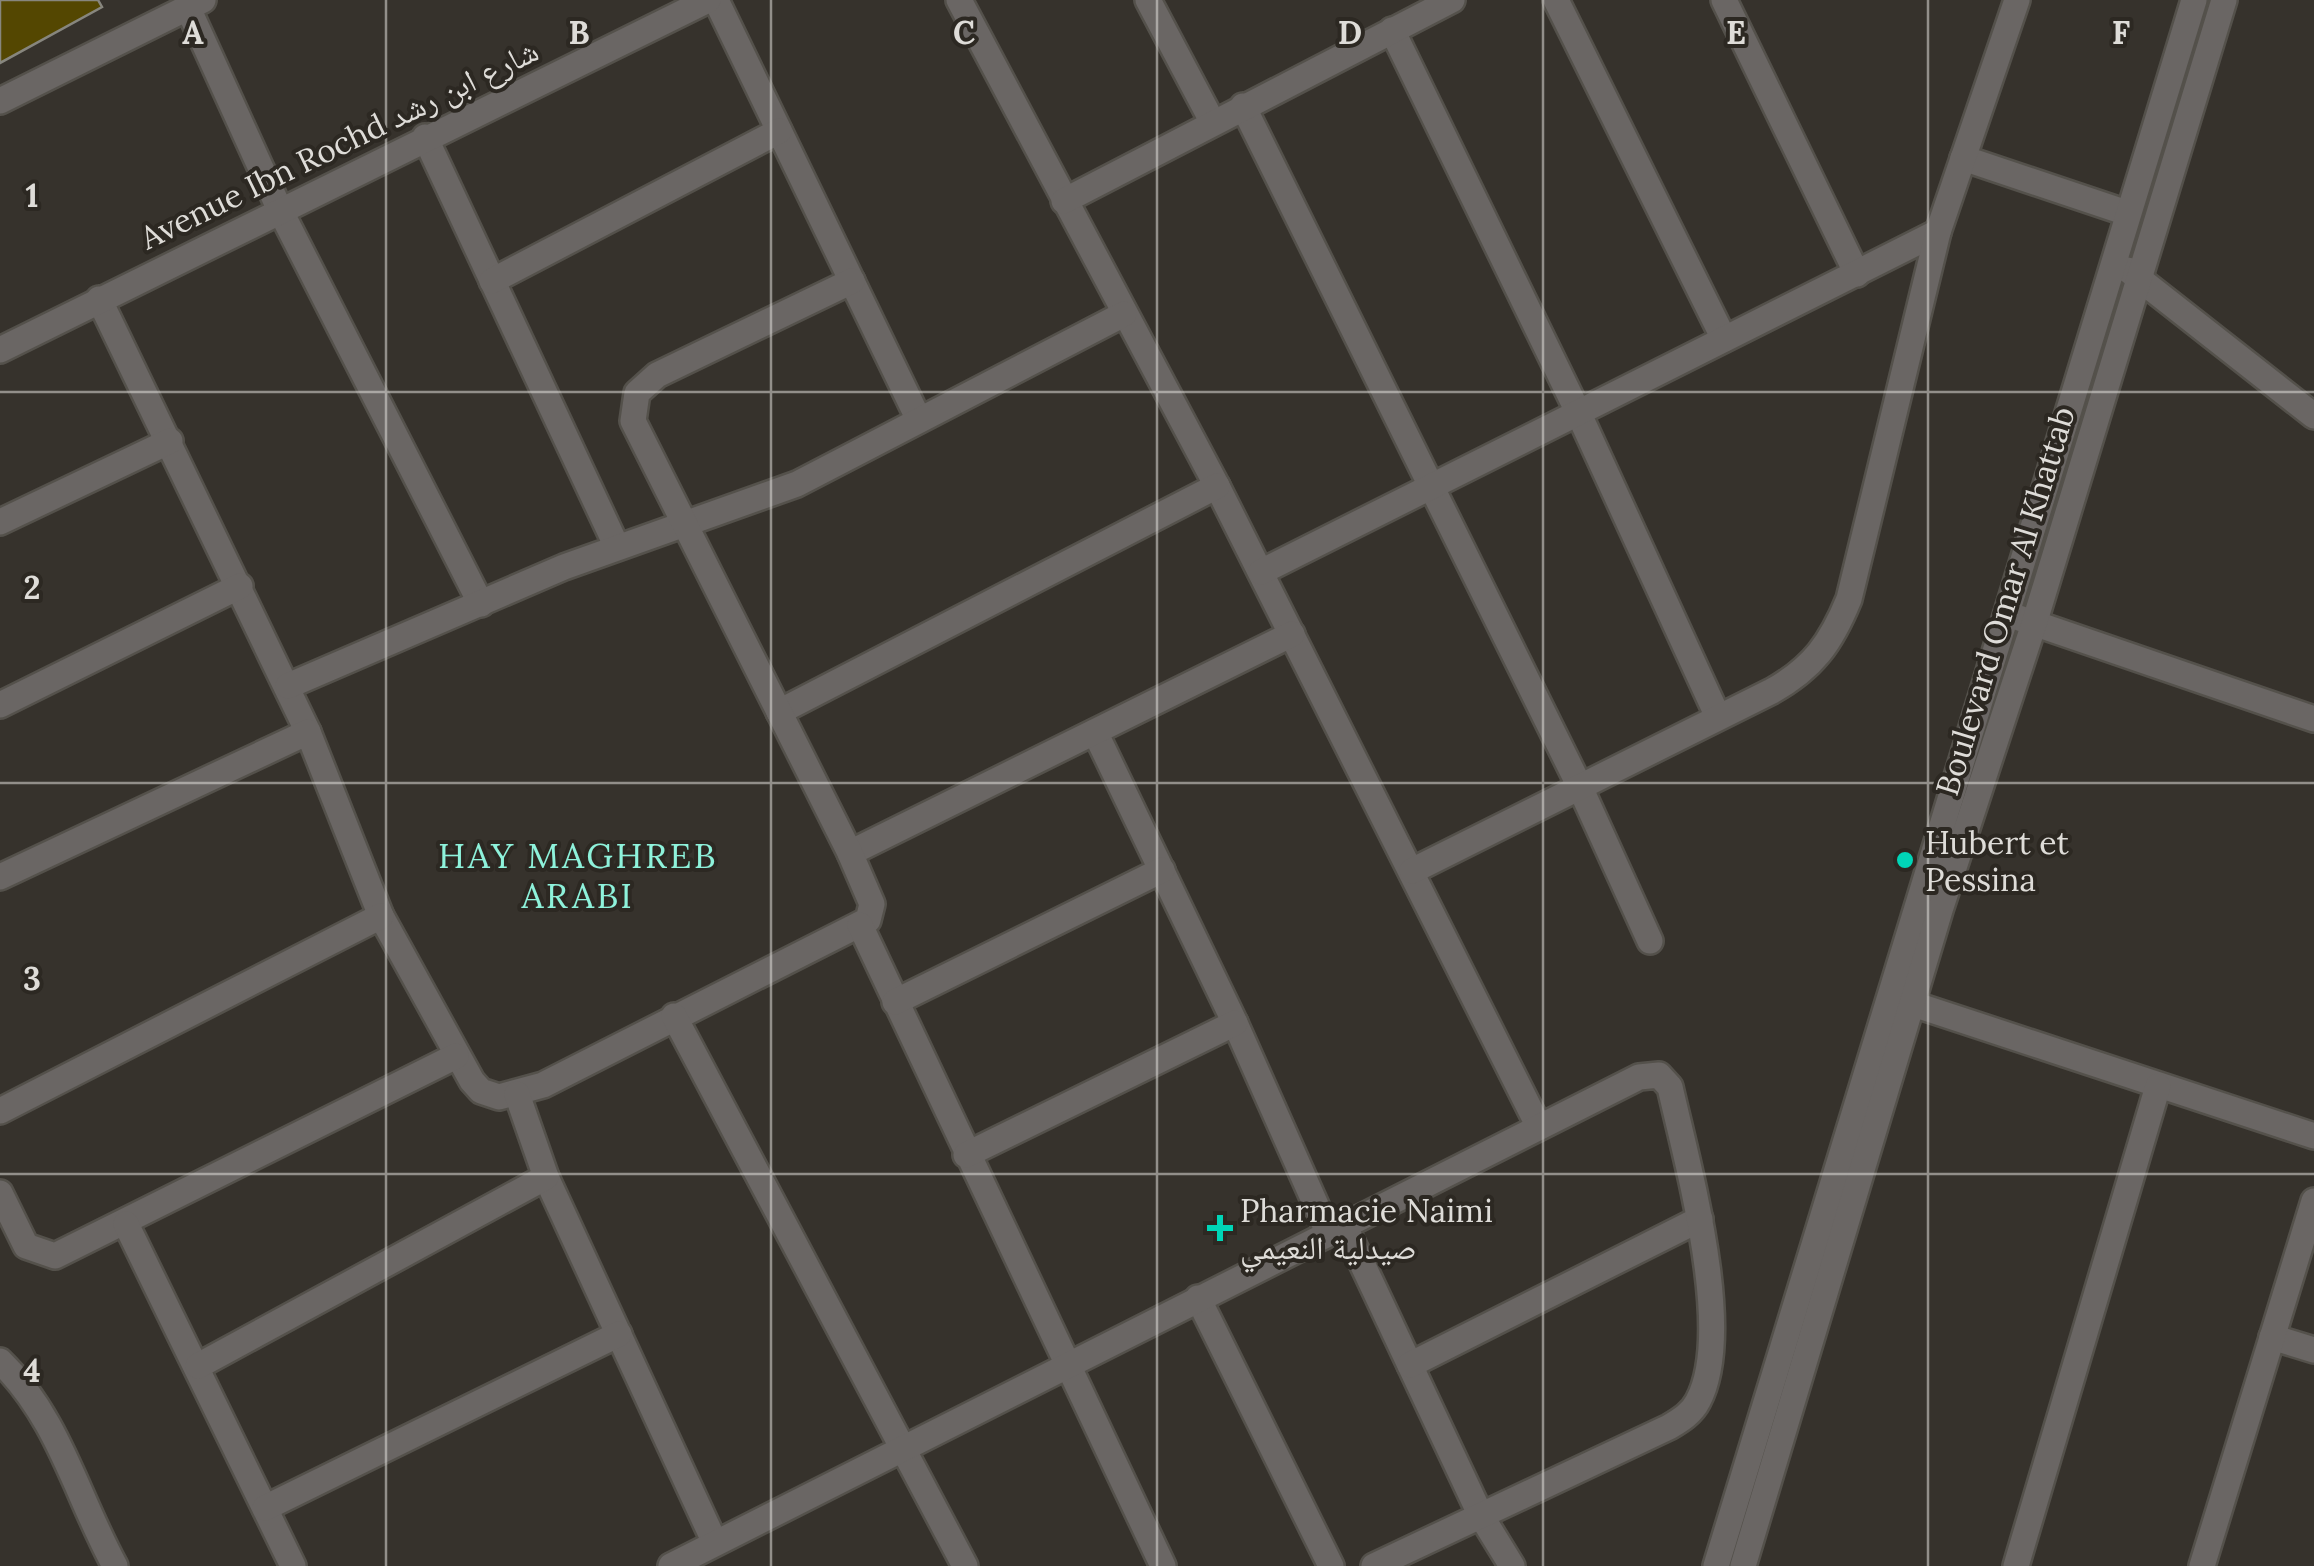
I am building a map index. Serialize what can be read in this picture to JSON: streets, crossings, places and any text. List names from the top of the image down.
{
  "streets": {
    "street": ["Avenue Ibn Rochd شارع ابن رشد", "Boulevard Omar Al Khattab"]
  },
  "districts": ["HAY MAGHREB ARABI"],
  "places": {
    "other": ["Hubert et Pessina"],
    "health": ["Pharmacie Naimi صيدلية النعيمي"]
  },
  "grid": {
    "columns": [
      "A",
      "B",
      "C",
      "D",
      "E",
      "F"
    ],
    "rows": [
      "1",
      "2",
      "3",
      "4"
    ]
  }
}
